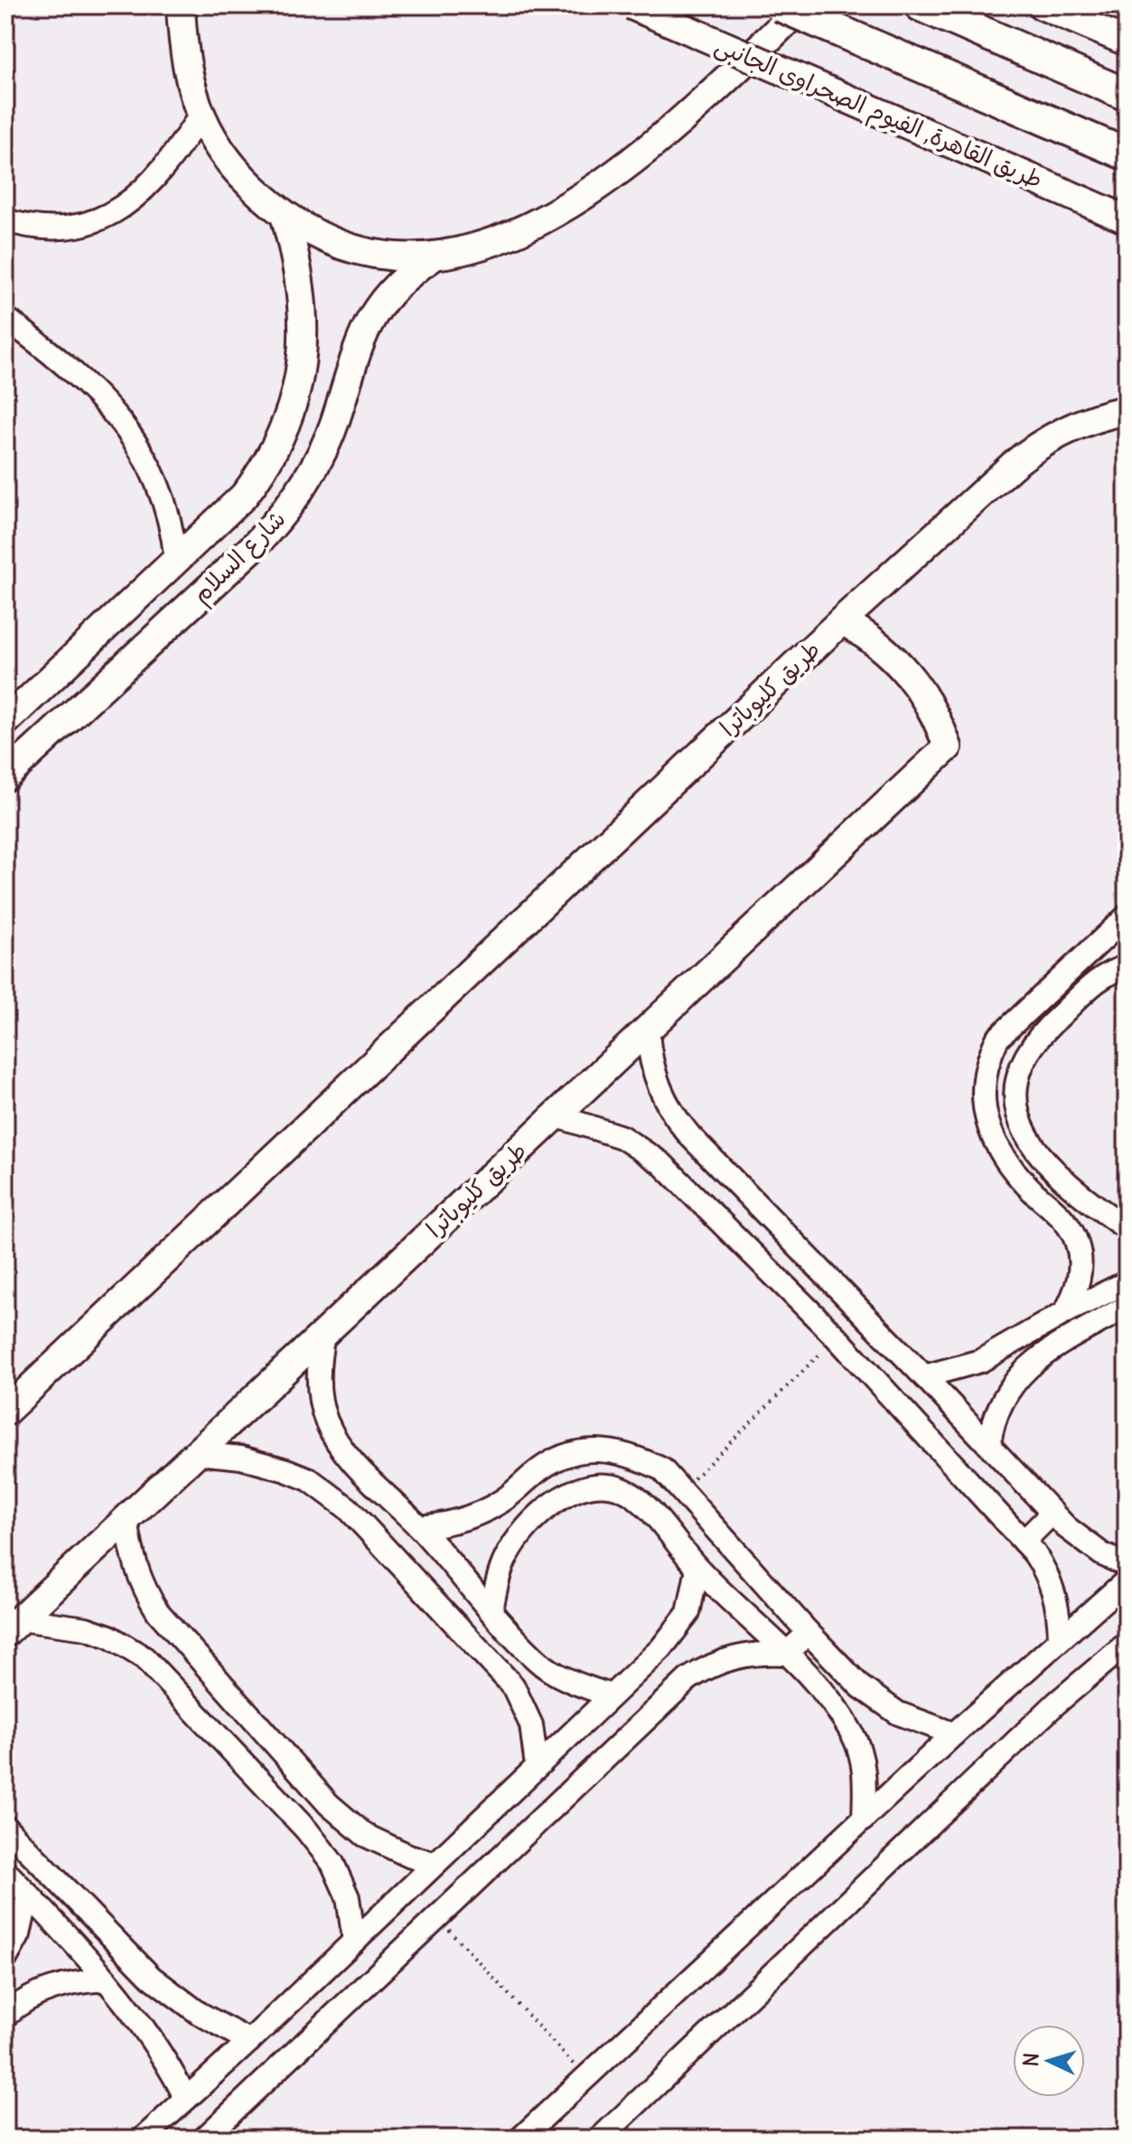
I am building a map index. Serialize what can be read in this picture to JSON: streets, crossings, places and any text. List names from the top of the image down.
{
  "streets": {
    "main road": ["طريق القاهرة, الفيوم الصحراوى الجانبى", "شارع السلام", "طريق كليوباترا"]
  },
  "north": "left"
}
